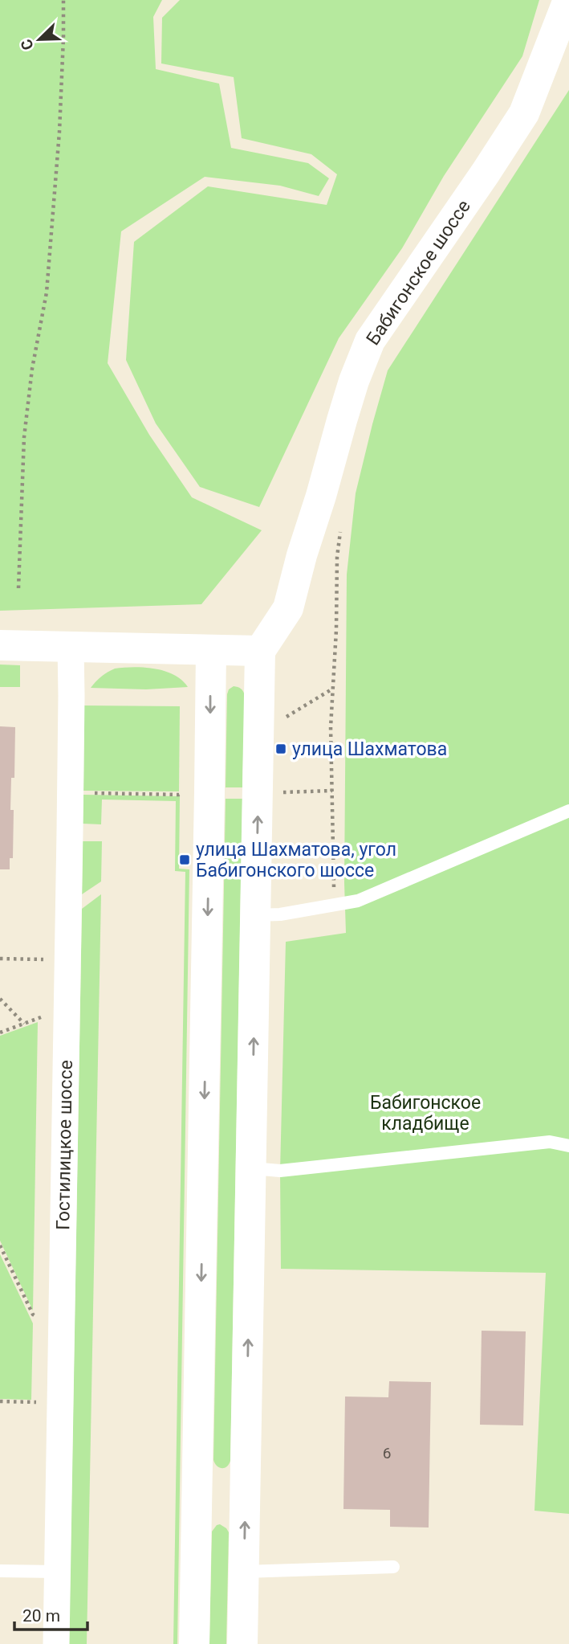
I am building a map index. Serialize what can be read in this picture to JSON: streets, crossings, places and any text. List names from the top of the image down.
{
  "streets": {
    "street": ["Бабигонское шоссе", "Гостилицкое шоссе"]
  },
  "parks": ["Бабигонское кладбище"],
  "places": {
    "transit": ["улица Шахматова", "улица Шахматова, угол Бабигонского шоссе"]
  },
  "house_numbers": ["6"],
  "scale_bar": "20 m",
  "north": "bottom left"
}
